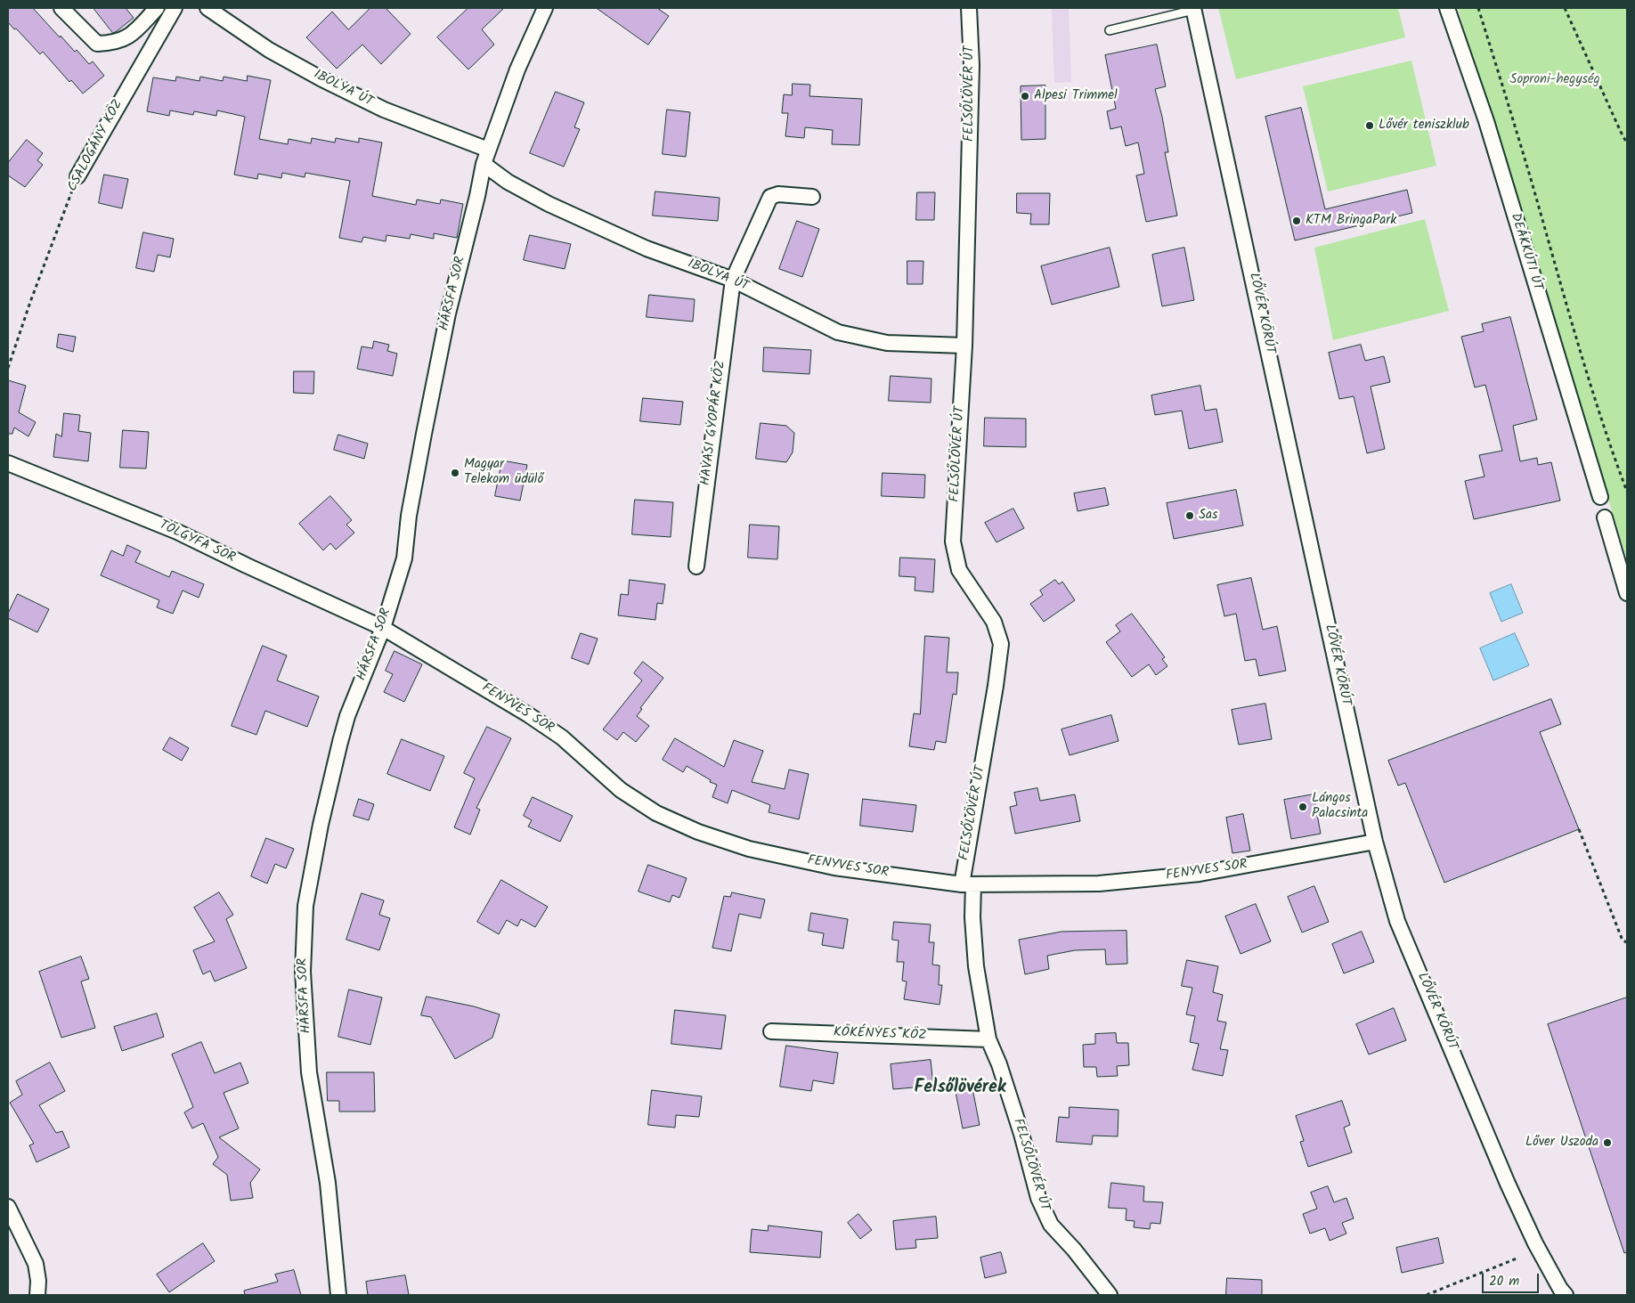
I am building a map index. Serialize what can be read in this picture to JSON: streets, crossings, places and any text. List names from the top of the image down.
{
  "streets": {
    "street": [
      "IBOLYA ÚT",
      "FELSŐLÖVÉR ÚT",
      "CSALOGÁNY KÖZ",
      "DEÁKKÚTI ÚT",
      "HÁRSFA SOR",
      "LŐVÉR KÖRÚT",
      "HAVASI GYOPÁR KÖZ",
      "TÖLGYFA SOR",
      "FENYVES SOR",
      "KÖKÉNYES KÖZ"
    ]
  },
  "crossings": [
    ["IBOLYA ÚT", "FELSŐLÖVÉR ÚT"],
    ["IBOLYA ÚT", "HÁRSFA SOR"],
    ["IBOLYA ÚT", "HAVASI GYOPÁR KÖZ"],
    ["FELSŐLÖVÉR ÚT", "FENYVES SOR"],
    ["FELSŐLÖVÉR ÚT", "KÖKÉNYES KÖZ"],
    ["HÁRSFA SOR", "TÖLGYFA SOR"],
    ["HÁRSFA SOR", "FENYVES SOR"],
    ["LŐVÉR KÖRÚT", "FENYVES SOR"],
    ["TÖLGYFA SOR", "FENYVES SOR"]
  ],
  "districts": ["Felsőlövérek"],
  "parks": ["Soproni-hegység"],
  "places": [
    "Alpesi Trimmel",
    "Lővér teniszklub",
    "KTM BringaPark",
    "Magyar Telekom üdülő",
    "Sas",
    "Lángos Palacsinta",
    "Lőver Uszoda"
  ],
  "scale_bar": "20 m"
}
